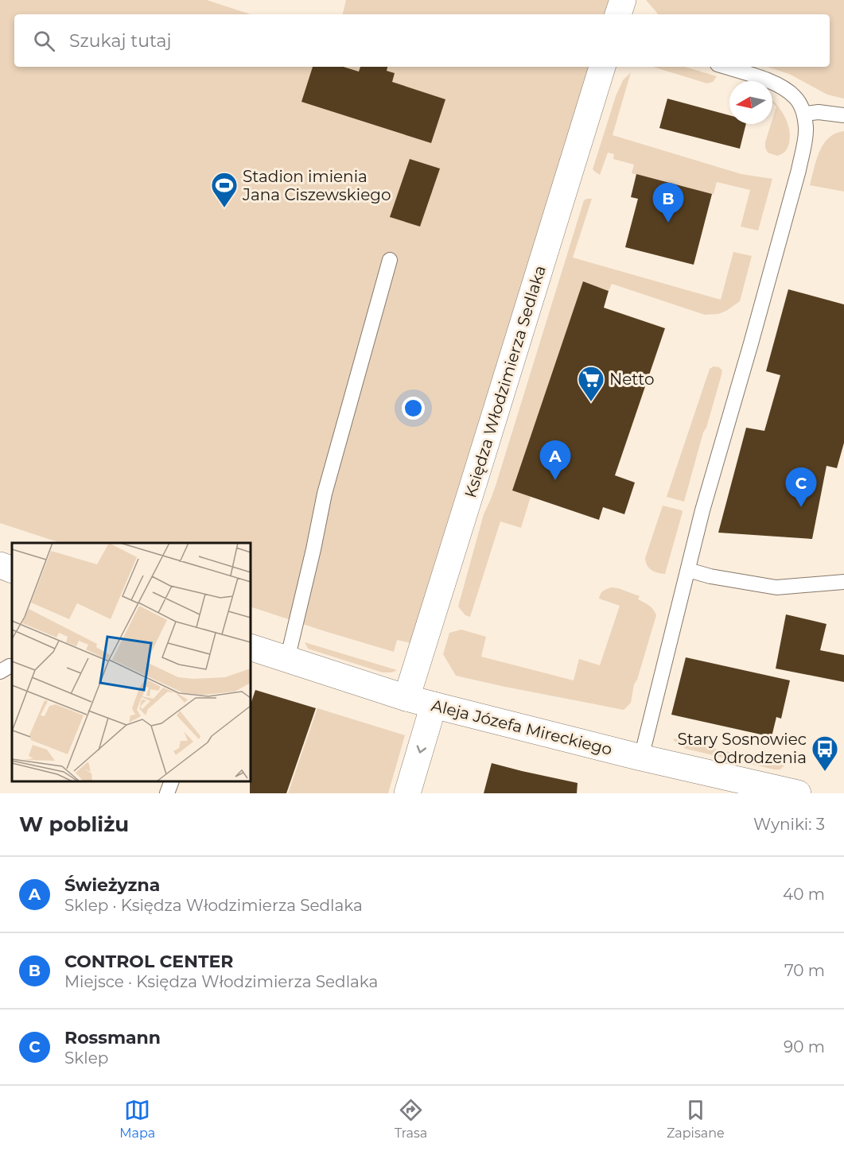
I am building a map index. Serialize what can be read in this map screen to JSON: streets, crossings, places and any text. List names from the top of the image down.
{
  "streets": {
    "street": ["Księdza Włodzimierza Sedlaka", "Aleja Józefa Mireckiego"]
  },
  "crossings": [
    ["Księdza Włodzimierza Sedlaka", "Aleja Józefa Mireckiego"]
  ],
  "places": {
    "sports": ["Stadion imienia Jana Ciszewskiego"],
    "supermarket": ["Netto"],
    "bus stop": ["Stary Sosnowiec Odrodzenia"]
  },
  "north": "left",
  "page": {
    "search": "Szukaj tutaj",
    "pins": ["B", "A", "C"],
    "heading": ["W pobliżu", "Wyniki: 3"],
    "list": [
      {
        "mark": "A",
        "name": "Świeżyzna",
        "note": "Sklep · Księdza Włodzimierza Sedlaka",
        "value": "40 m"
      },
      {
        "mark": "B",
        "name": "CONTROL CENTER",
        "note": "Miejsce · Księdza Włodzimierza Sedlaka",
        "value": "70 m"
      },
      {
        "mark": "C",
        "name": "Rossmann",
        "note": "Sklep",
        "value": "90 m"
      }
    ],
    "nav": ["Mapa", "Trasa", "Zapisane"]
  }
}
